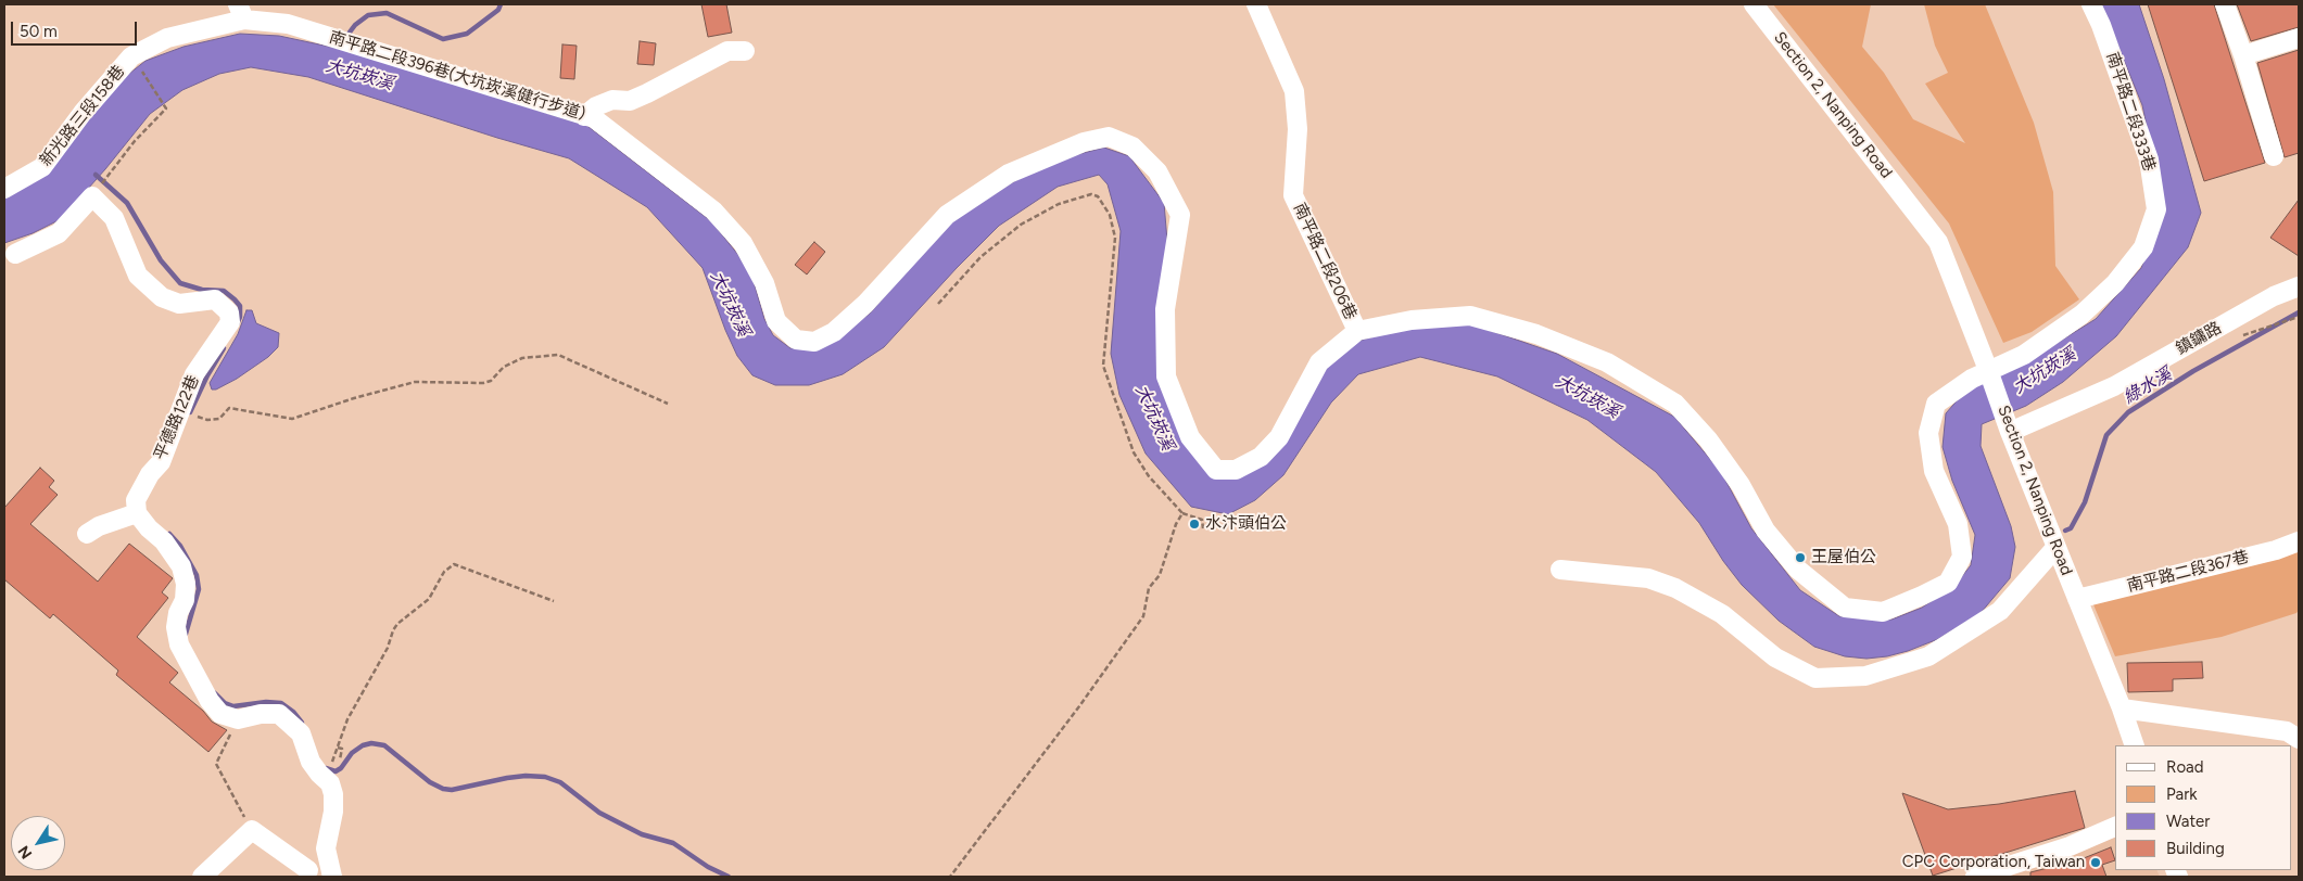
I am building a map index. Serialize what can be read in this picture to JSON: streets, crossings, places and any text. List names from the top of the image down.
{
  "streets": {
    "street": [
      "南平路二段396巷(大坑崁溪健行步道)",
      "Section 2, Nanping Road",
      "南平路二段333巷",
      "新光路三段158巷",
      "南平路二段206巷",
      "鎮鏞路",
      "平德路122巷",
      "南平路二段367巷"
    ]
  },
  "crossings": [
    ["南平路二段396巷(大坑崁溪健行步道)", "Section 2, Nanping Road"],
    ["南平路二段396巷(大坑崁溪健行步道)", "南平路二段333巷"],
    ["南平路二段396巷(大坑崁溪健行步道)", "新光路三段158巷"],
    ["南平路二段396巷(大坑崁溪健行步道)", "南平路二段206巷"],
    ["Section 2, Nanping Road", "南平路二段333巷"],
    ["Section 2, Nanping Road", "鎮鏞路"],
    ["Section 2, Nanping Road", "南平路二段367巷"]
  ],
  "water": ["大坑崁溪", "綠水溪"],
  "places": ["水汴頭伯公", "王屋伯公", "CPC Corporation, Taiwan"],
  "legend": [
    "Road",
    "Park",
    "Water",
    "Building"
  ],
  "scale_bar": "50 m",
  "north": "bottom left"
}
